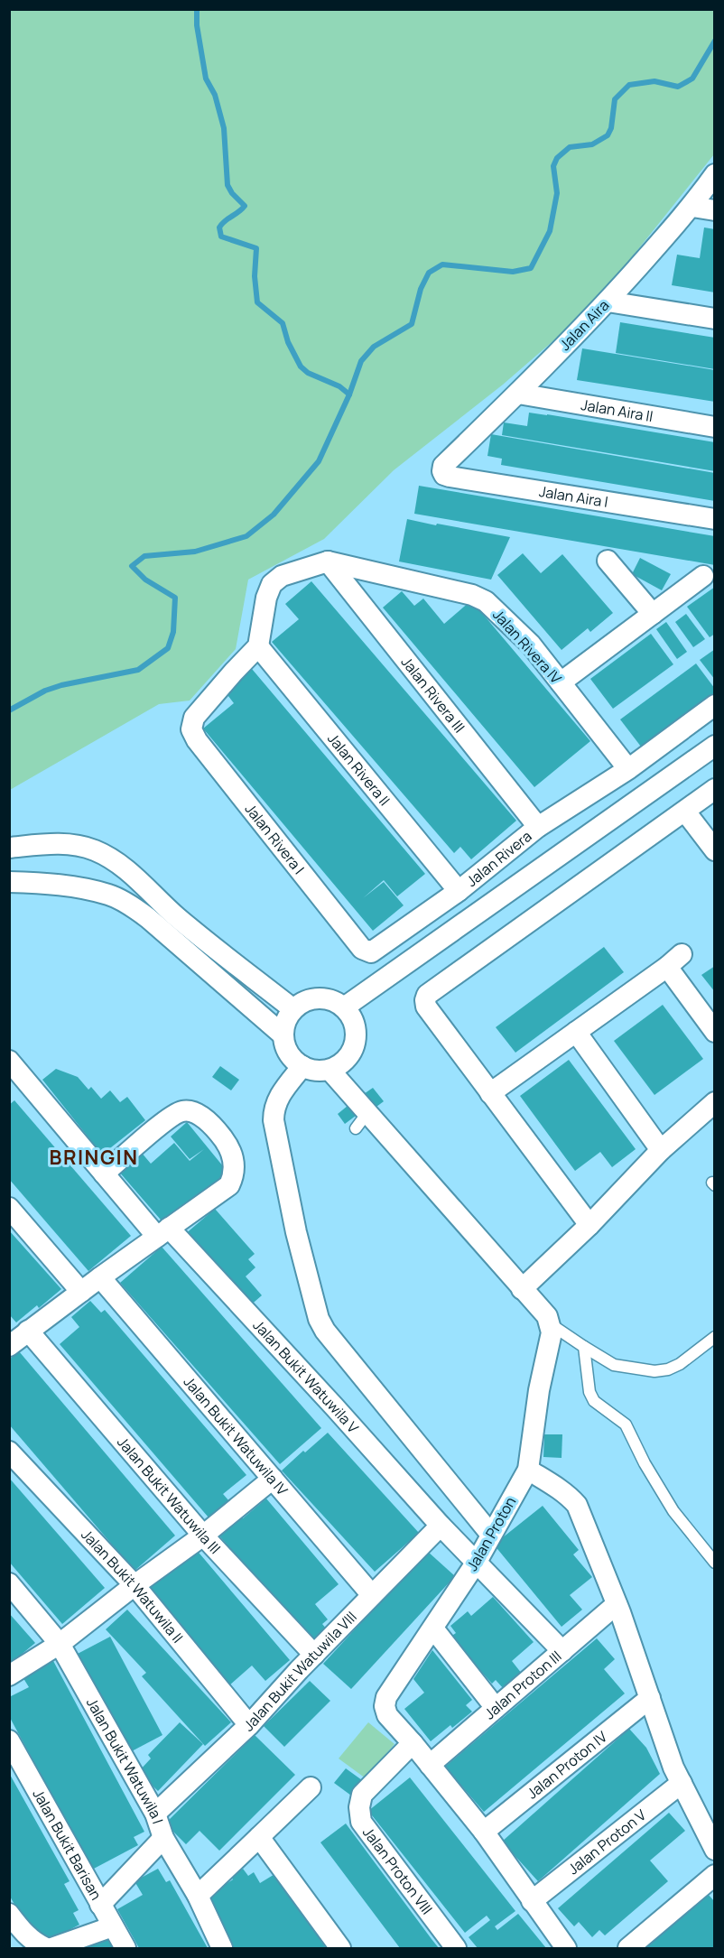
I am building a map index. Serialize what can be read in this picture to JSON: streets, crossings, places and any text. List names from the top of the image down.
{
  "streets": {
    "street": [
      "Jalan Aira",
      "Jalan Aira II",
      "Jalan Aira I",
      "Jalan Rivera IV",
      "Jalan Rivera III",
      "Jalan Rivera II",
      "Jalan Rivera I",
      "Jalan Rivera",
      "Jalan Bukit Watuwila V",
      "Jalan Bukit Watuwila IV",
      "Jalan Bukit Watuwila III",
      "Jalan Proton",
      "Jalan Bukit Watuwila II",
      "Jalan Bukit Watuwila VIII",
      "Jalan Proton III",
      "Jalan Bukit Watuwila I",
      "Jalan Proton IV",
      "Jalan Proton V",
      "Jalan Bukit Barisan",
      "Jalan Proton VIII"
    ]
  },
  "crossings": [
    ["Jalan Aira", "Jalan Aira II"],
    ["Jalan Aira", "Jalan Aira I"],
    ["Jalan Rivera IV", "Jalan Rivera III"],
    ["Jalan Rivera IV", "Jalan Rivera"],
    ["Jalan Rivera III", "Jalan Rivera"],
    ["Jalan Rivera II", "Jalan Rivera I"],
    ["Jalan Rivera II", "Jalan Rivera"],
    ["Jalan Rivera I", "Jalan Rivera"],
    ["Jalan Bukit Watuwila V", "Jalan Proton"],
    ["Jalan Bukit Watuwila V", "Jalan Bukit Watuwila VIII"],
    ["Jalan Bukit Watuwila V", "Jalan Proton III"],
    ["Jalan Bukit Watuwila IV", "Jalan Bukit Watuwila VIII"],
    ["Jalan Bukit Watuwila III", "Jalan Bukit Watuwila VIII"],
    ["Jalan Proton", "Jalan Proton III"],
    ["Jalan Proton", "Jalan Proton IV"],
    ["Jalan Proton", "Jalan Proton V"],
    ["Jalan Proton", "Jalan Proton VIII"],
    ["Jalan Bukit Watuwila II", "Jalan Bukit Watuwila VIII"],
    ["Jalan Bukit Watuwila VIII", "Jalan Bukit Watuwila I"]
  ],
  "districts": ["BRINGIN"]
}
